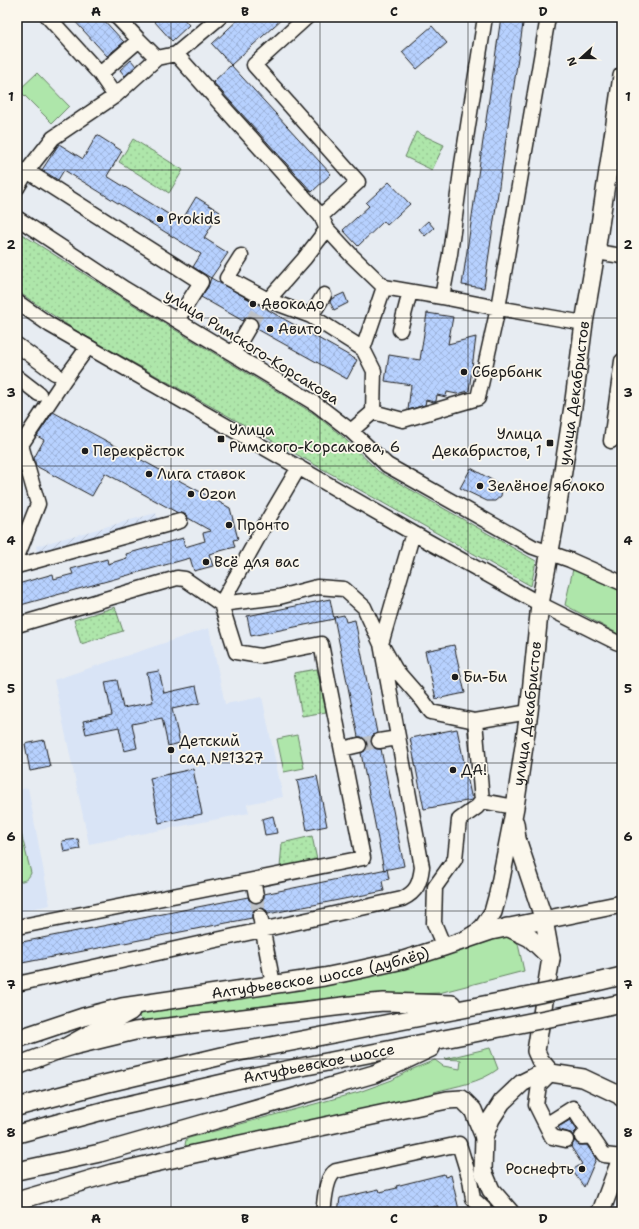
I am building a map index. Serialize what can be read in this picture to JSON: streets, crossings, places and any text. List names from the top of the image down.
{
  "streets": {
    "main road": ["улица Декабристов", "Алтуфьевское шоссе (дублёр)", "Алтуфьевское шоссе"],
    "street": ["улица Римского-Корсакова"]
  },
  "crossings": [
    ["улица Римского-Корсакова", "улица Декабристов"],
    ["улица Декабристов", "Алтуфьевское шоссе (дублёр)"]
  ],
  "places": {
    "other": [
      "Prokids",
      "Авокадо",
      "Авито",
      "Сбербанк",
      "Перекрёсток",
      "Лига ставок",
      "Зелёное яблоко",
      "Ozon",
      "Пронто",
      "Всё для вас",
      "Би-Би",
      "Детский сад №1327",
      "ДА!",
      "Роснефть"
    ],
    "transit": ["Улица Римского-Корсакова, 6", "Улица Декабристов, 1"]
  },
  "north": "left",
  "grid": {
    "columns": [
      "A",
      "B",
      "C",
      "D"
    ],
    "rows": [
      "1",
      "2",
      "3",
      "4",
      "5",
      "6",
      "7",
      "8"
    ]
  }
}
